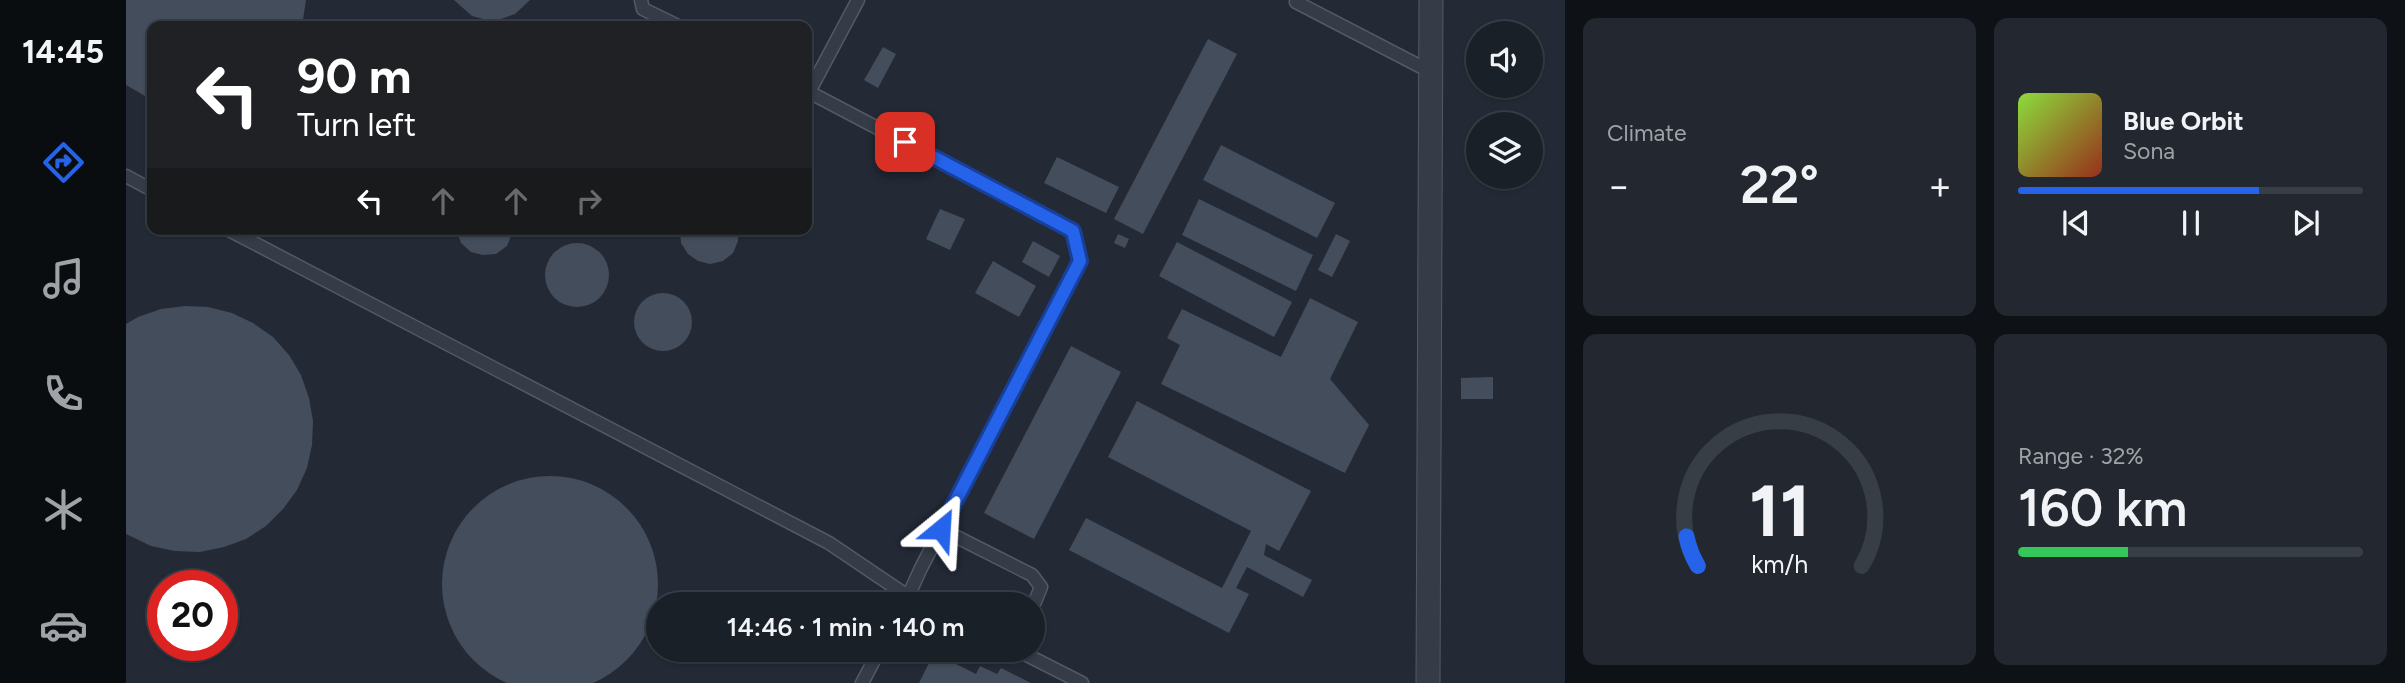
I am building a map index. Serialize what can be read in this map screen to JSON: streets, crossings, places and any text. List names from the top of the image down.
{
  "page": {
    "tabs": "14:45",
    "tile": [
      "Climate",
      ["Range · 32%", "160 km"]
    ],
    "turn": ["90 m", "Turn left"],
    "song": ["Blue Orbit", "Sona"],
    "heat": ["−", "22°", "+"],
    "limit": "20",
    "trip": "14:46 · 1 min · 140 m",
    "gauge": ["11", "km/h"]
  }
}
